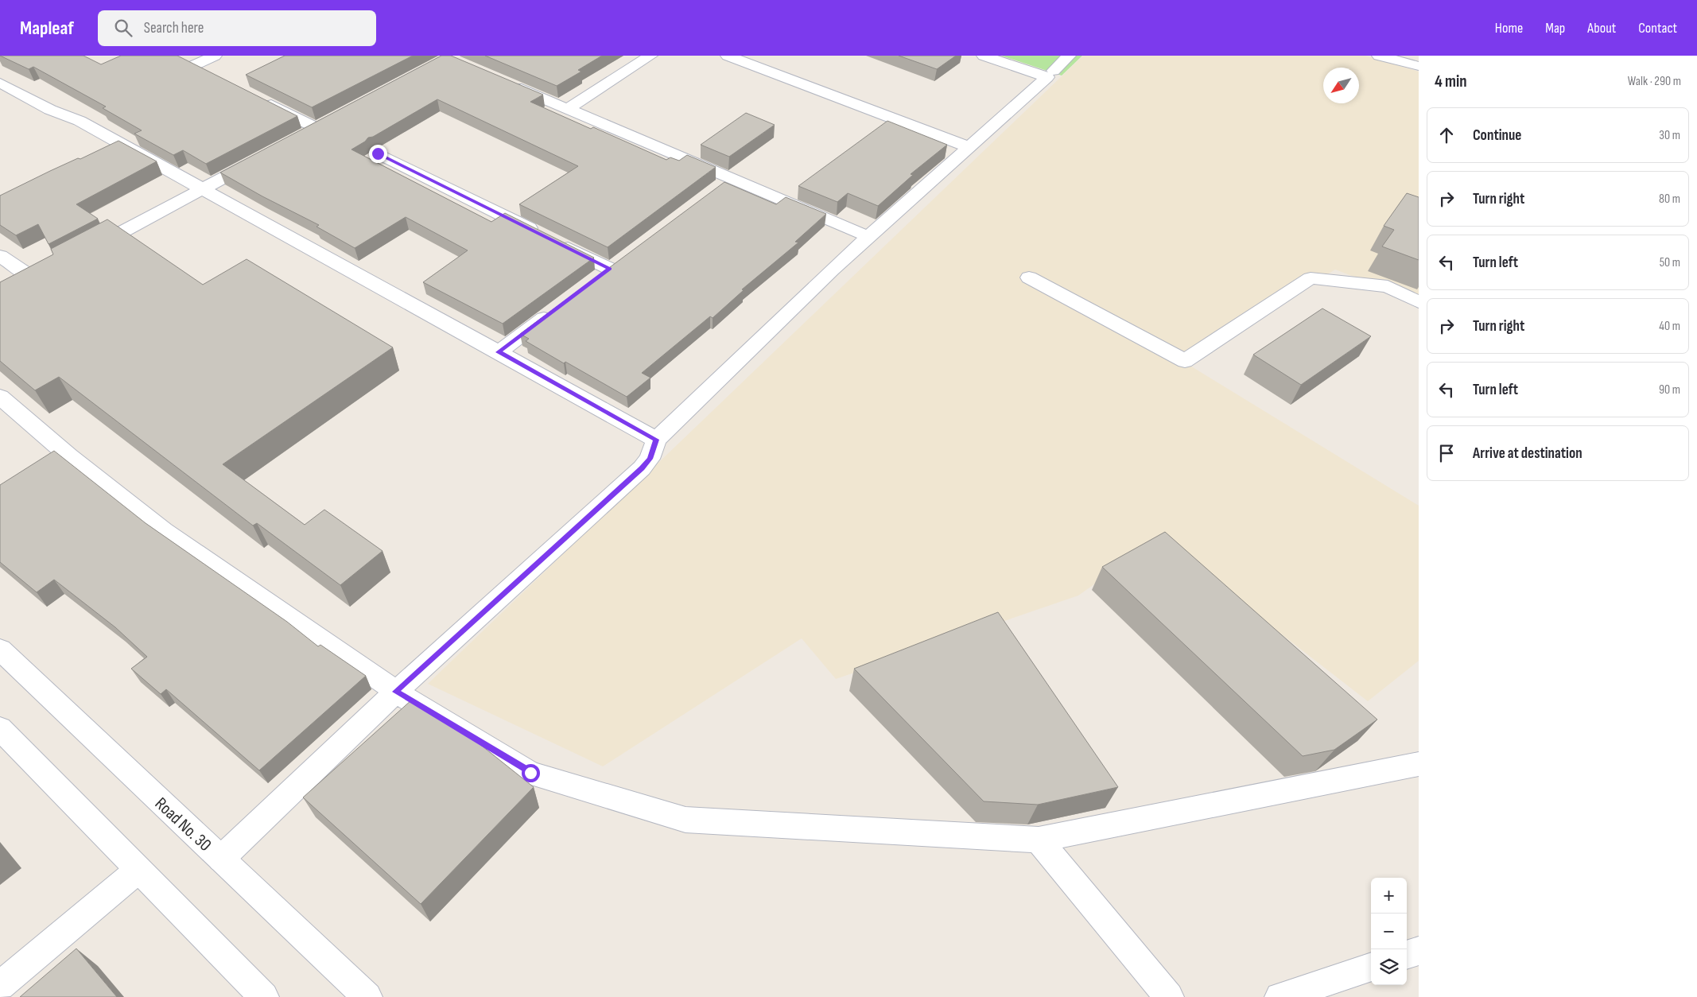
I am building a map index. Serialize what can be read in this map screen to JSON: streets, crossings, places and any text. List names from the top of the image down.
{
  "streets": {
    "street": ["Road No. 30"]
  },
  "north": "bottom left",
  "page": {
    "header": "Mapleaf",
    "search": "Search here",
    "nav": [
      "Home",
      "Map",
      "About",
      "Contact"
    ],
    "heading": ["4 min", "Walk · 290 m"],
    "list": [
      ["Continue", "30 m"],
      ["Turn right", "80 m"],
      ["Turn left", "50 m"],
      ["Turn right", "40 m"],
      ["Turn left", "90 m"],
      "Arrive at destination"
    ],
    "map_buttons": ["+", "−"]
  }
}
